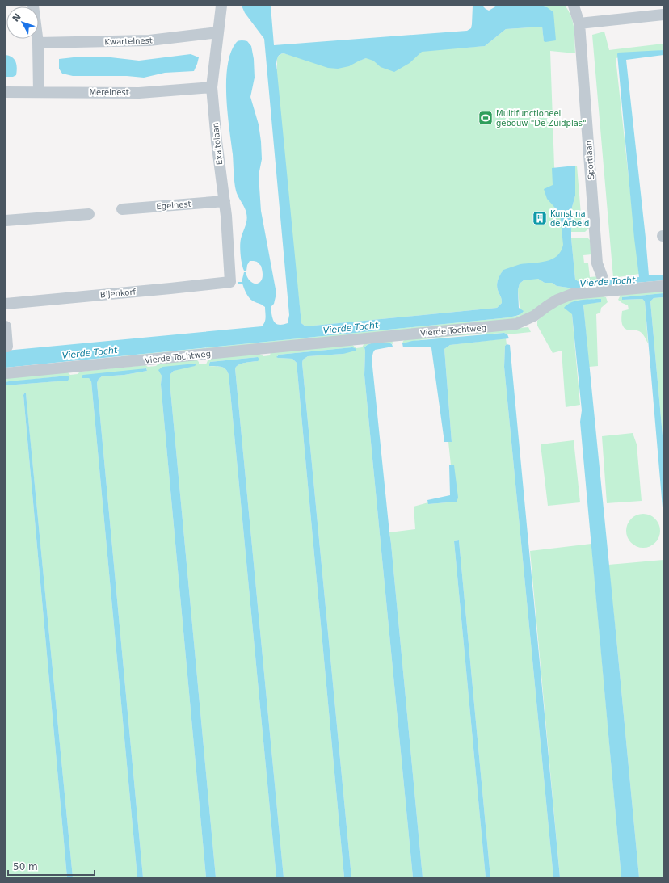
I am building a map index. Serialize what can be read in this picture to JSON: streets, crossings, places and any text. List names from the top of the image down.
{
  "streets": {
    "street": [
      "Kwartelnest",
      "Merelnest",
      "Exaltolaan",
      "Sportlaan",
      "Egelnest",
      "Bijenkorf",
      "Vierde Tochtweg"
    ]
  },
  "crossings": [
    ["Kwartelnest", "Exaltolaan"],
    ["Merelnest", "Exaltolaan"],
    ["Exaltolaan", "Egelnest"],
    ["Exaltolaan", "Bijenkorf"]
  ],
  "water": ["Vierde Tocht"],
  "places": {
    "sports": ["Multifunctioneel gebouw \"De Zuidplas\""],
    "building": ["Kunst na de Arbeid"]
  },
  "scale_bar": "50 m",
  "north": "top left"
}
